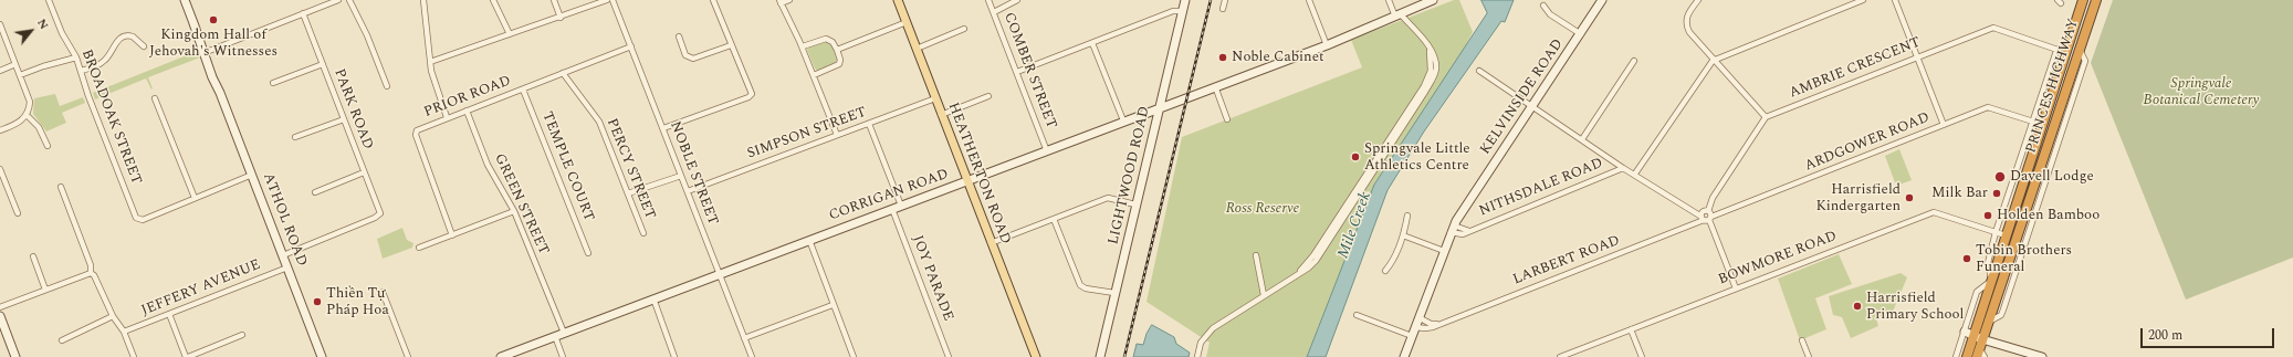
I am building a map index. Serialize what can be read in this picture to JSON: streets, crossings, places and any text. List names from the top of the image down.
{
  "streets": {
    "highway": ["PRINCES HIGHWAY"],
    "main road": [
      "KELVINSIDE ROAD",
      "HEATHERTON ROAD",
      "LIGHTWOOD ROAD",
      "CORRIGAN ROAD",
      "ATHOL ROAD"
    ],
    "street": [
      "AMBRIE CRESCENT",
      "COMBER STREET",
      "PRIOR ROAD",
      "PARK ROAD",
      "BROADOAK STREET",
      "SIMPSON STREET",
      "ARDGOWER ROAD",
      "TEMPLE COURT",
      "PERCY STREET",
      "NOBLE STREET",
      "NITHSDALE ROAD",
      "GREEN STREET",
      "BOWMORE ROAD",
      "LARBERT ROAD",
      "JOY PARADE",
      "JEFFERY AVENUE"
    ]
  },
  "crossings": [
    ["COMBER STREET", "CORRIGAN ROAD"],
    ["PRINCES HIGHWAY", "BOWMORE ROAD"],
    ["PRIOR ROAD", "TEMPLE COURT"],
    ["PRIOR ROAD", "PERCY STREET"],
    ["PRIOR ROAD", "NOBLE STREET"],
    ["PRIOR ROAD", "GREEN STREET"],
    ["KELVINSIDE ROAD", "NITHSDALE ROAD"],
    ["KELVINSIDE ROAD", "LARBERT ROAD"],
    ["PARK ROAD", "ATHOL ROAD"],
    ["SIMPSON STREET", "NOBLE STREET"],
    ["SIMPSON STREET", "HEATHERTON ROAD"],
    ["ARDGOWER ROAD", "LARBERT ROAD"],
    ["NOBLE STREET", "CORRIGAN ROAD"],
    ["HEATHERTON ROAD", "CORRIGAN ROAD"],
    ["LIGHTWOOD ROAD", "CORRIGAN ROAD"],
    ["CORRIGAN ROAD", "GREEN STREET"],
    ["CORRIGAN ROAD", "JOY PARADE"],
    ["ATHOL ROAD", "JEFFERY AVENUE"]
  ],
  "water": ["Mile Creek"],
  "parks": ["Springvale Botanical Cemetery", "Ross Reserve"],
  "places": [
    "Kingdom Hall of Jehovah's Witnesses",
    "Noble Cabinet",
    "Springvale Little Athletics Centre",
    "Davell Lodge",
    "Milk Bar",
    "Harrisfield Kindergarten",
    "Holden Bamboo",
    "Tobin Brothers Funeral",
    "Thiền Tự Pháp Hoa",
    "Harrisfield Primary School"
  ],
  "scale_bar": "200 m",
  "north": "top right"
}
